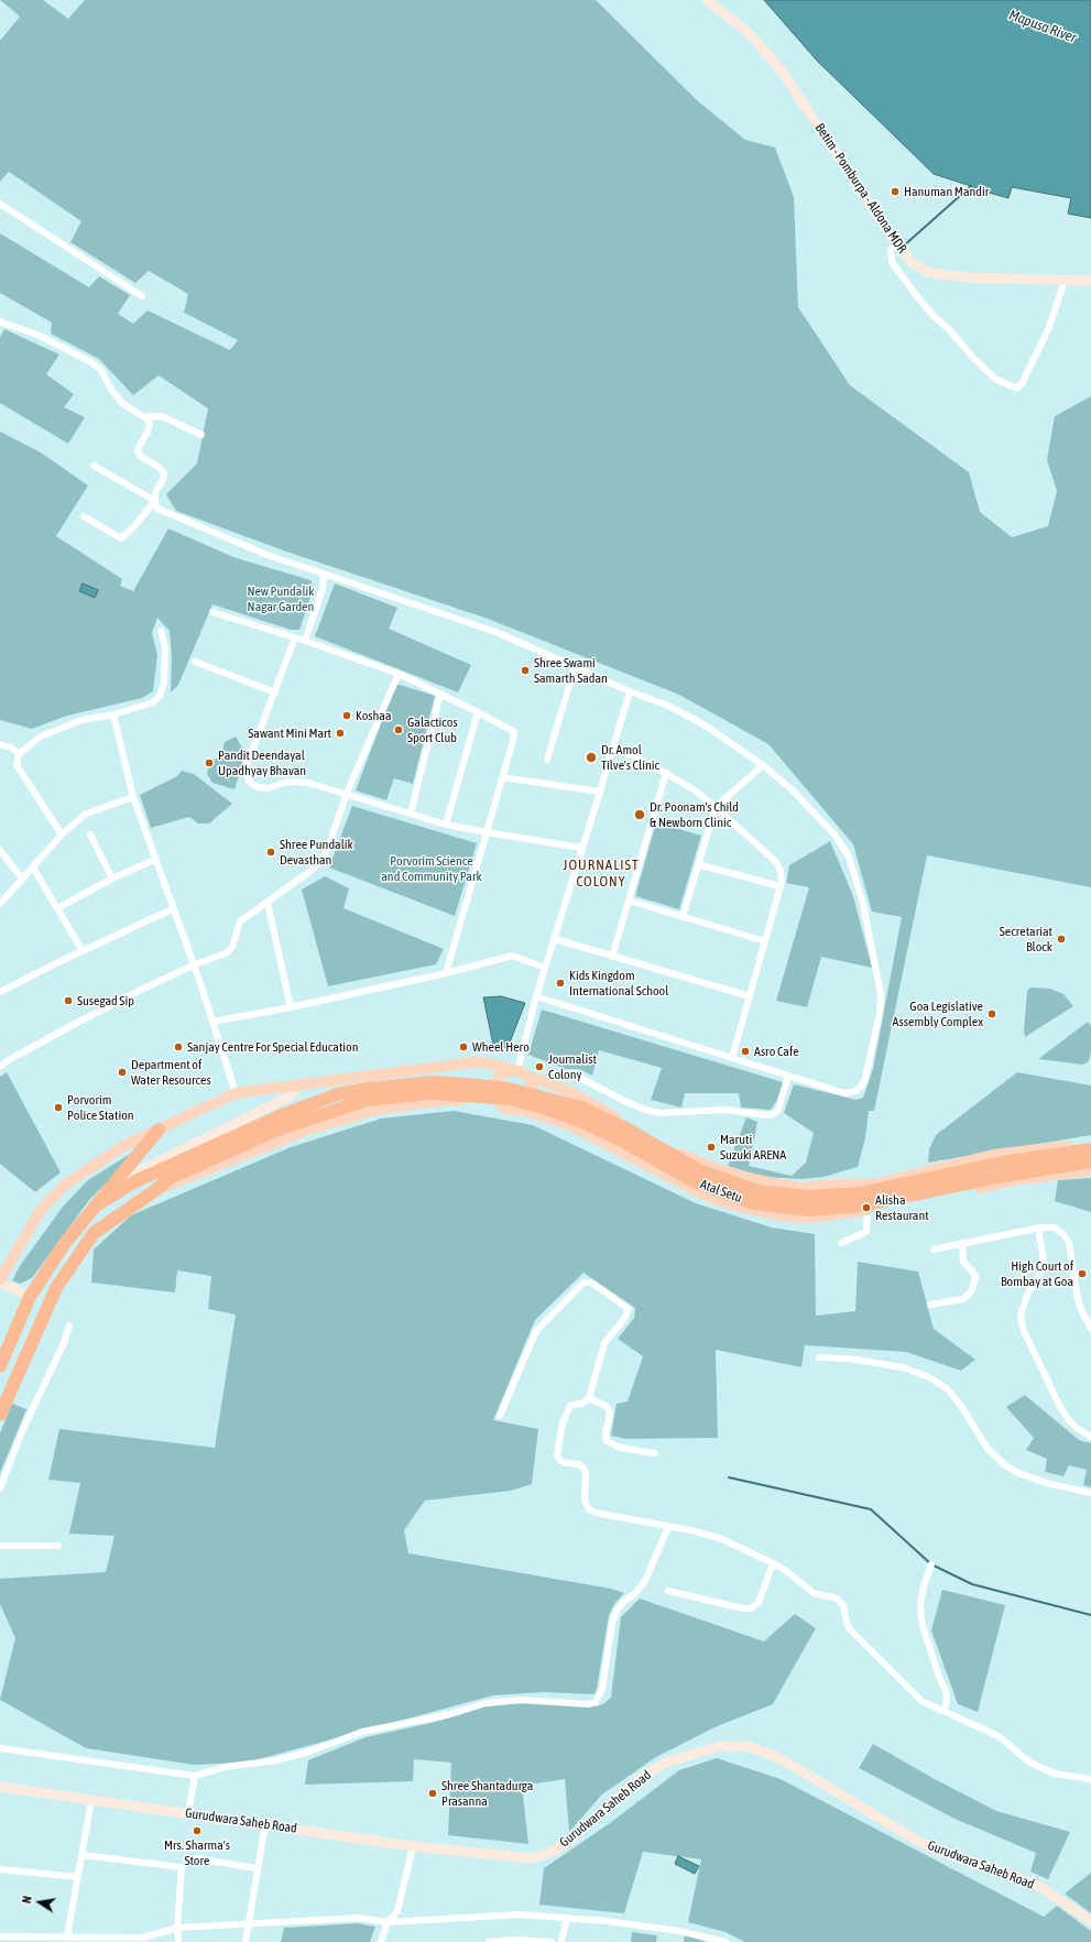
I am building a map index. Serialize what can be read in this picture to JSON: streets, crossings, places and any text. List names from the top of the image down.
{
  "streets": {
    "highway": ["Atal Setu"],
    "street": ["Betim - Pomburpa - Aldona MDR", "Gurudwara Saheb Road"]
  },
  "districts": ["JOURNALIST COLONY"],
  "water": ["Mapusa River"],
  "parks": ["New Pundalik Nagar Garden", "Porvorim Science and Community Park"],
  "places": [
    "Hanuman Mandir",
    "Shree Swami Samarth Sadan",
    "Koshaa",
    "Galacticos Sport Club",
    "Sawant Mini Mart",
    "Dr. Amol Tilve's Clinic",
    "Pandit Deendayal Upadhyay Bhavan",
    "Dr. Poonam's Child & Newborn Clinic",
    "Shree Pundalik Devasthan",
    "Secretariat Block",
    "Kids Kingdom International School",
    "Susegad Sip",
    "Goa Legislative Assembly Complex",
    "Sanjay Centre For Special Education",
    "Wheel Hero",
    "Asro Cafe",
    "Journalist Colony",
    "Department of Water Resources",
    "Porvorim Police Station",
    "Maruti Suzuki ARENA",
    "Alisha Restaurant",
    "High Court of Bombay at Goa",
    "Shree Shantadurga Prasanna",
    "Mrs. Sharma's Store"
  ],
  "north": "left"
}
